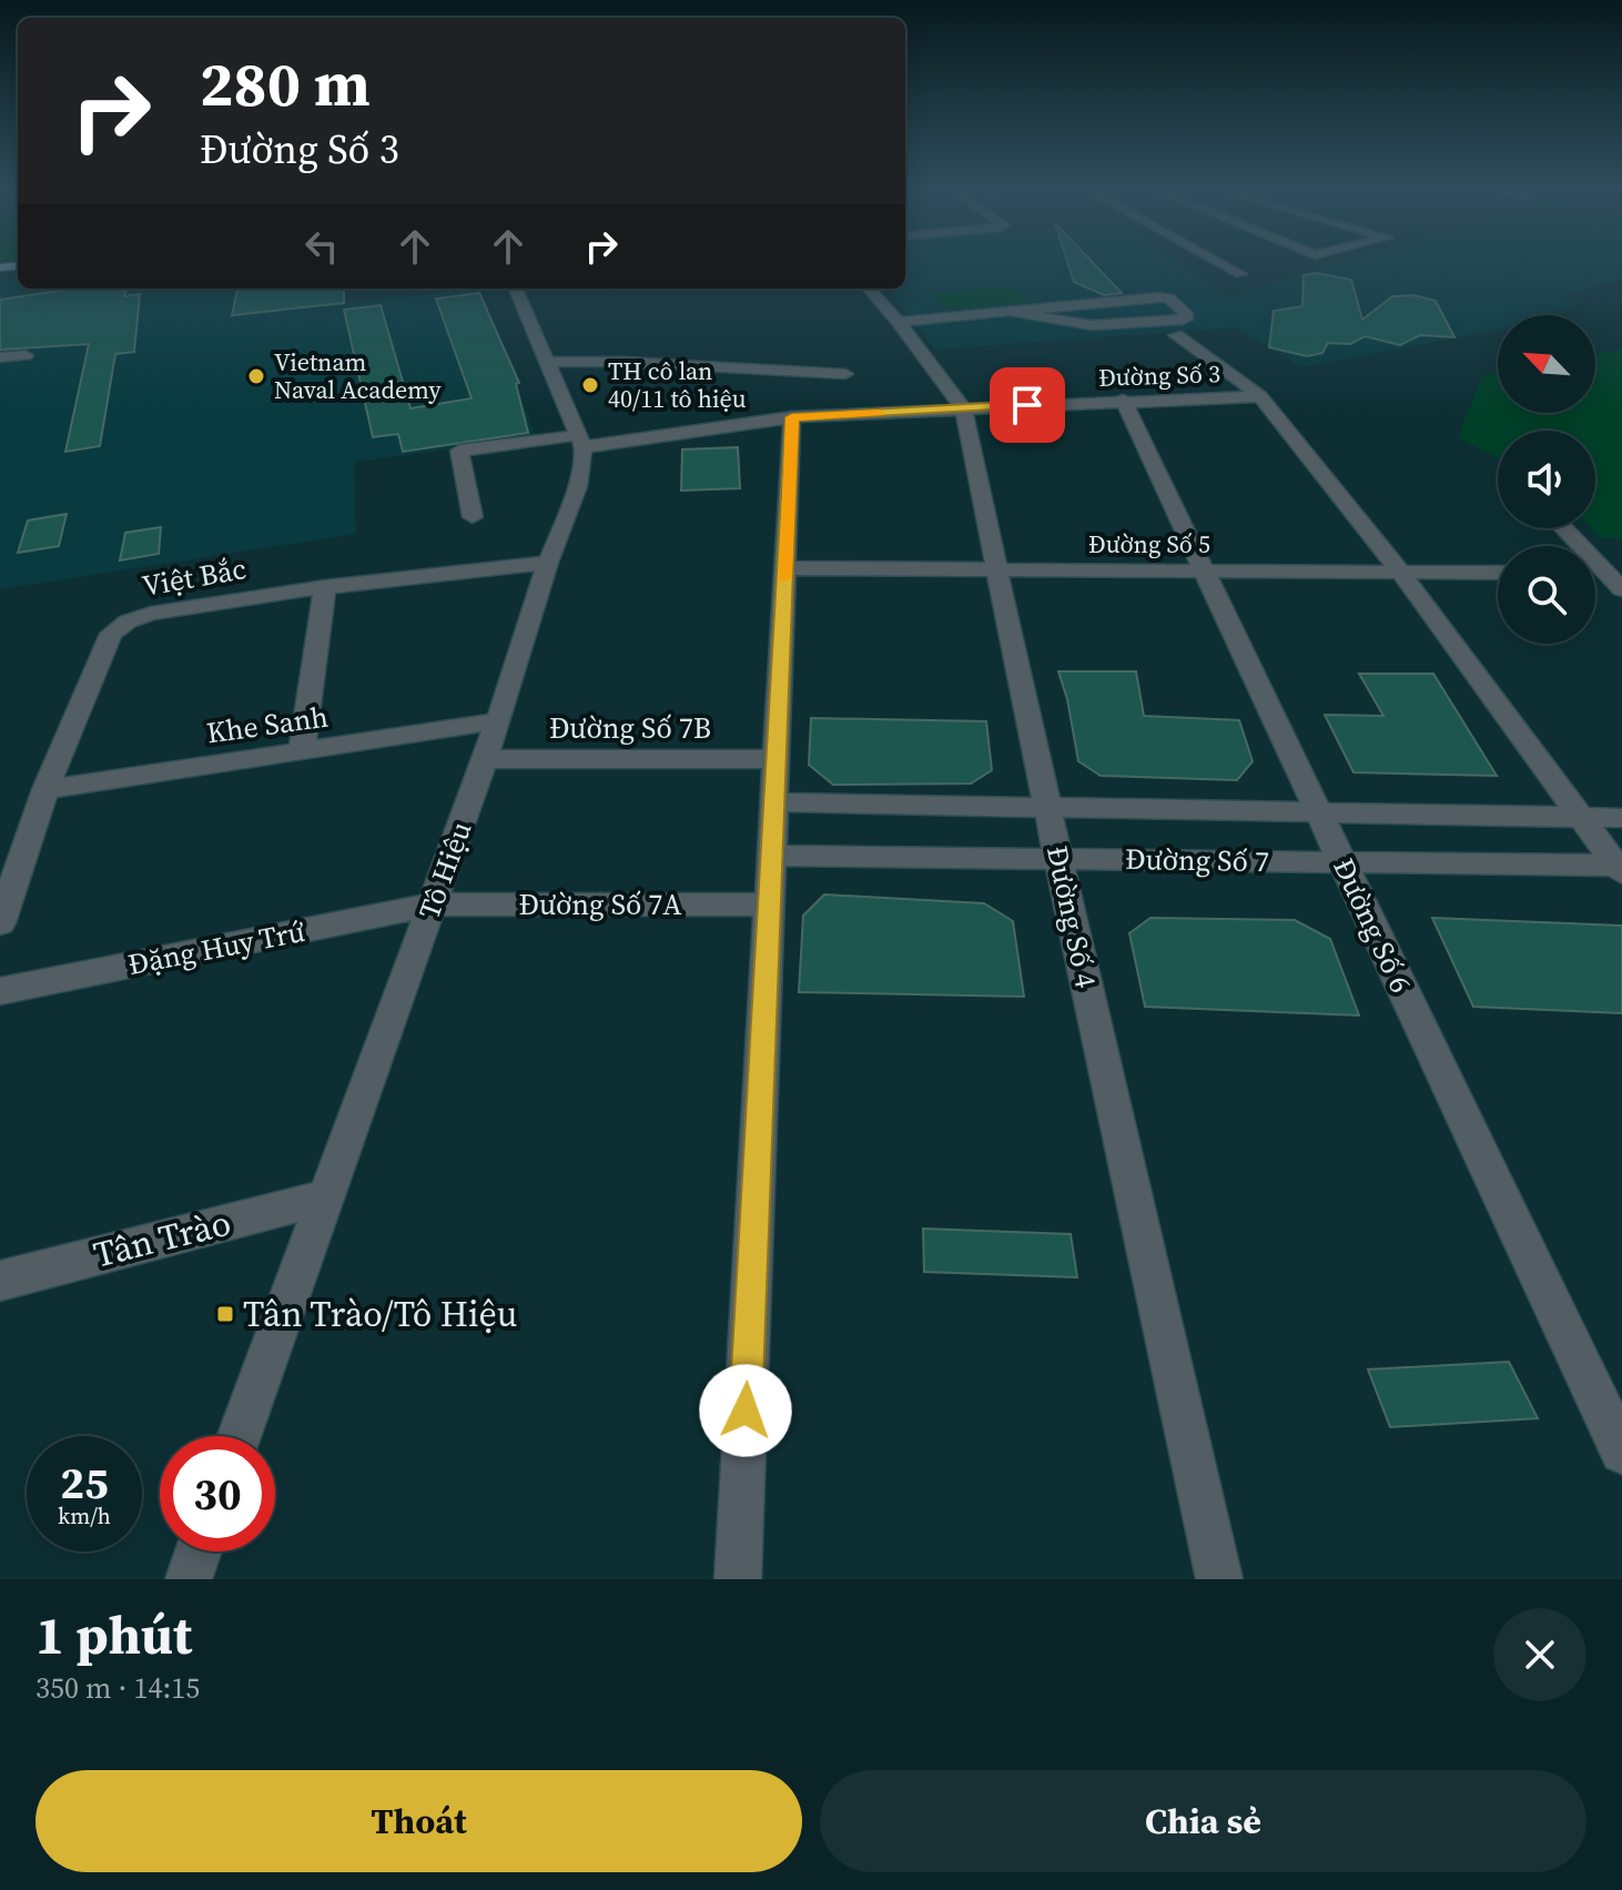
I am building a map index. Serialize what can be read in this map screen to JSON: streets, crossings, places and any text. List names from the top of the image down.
{
  "streets": {
    "street": [
      "Đường Số 3",
      "Đường Số 5",
      "Việt Bắc",
      "Khe Sanh",
      "Đường Số 7B",
      "Đường Số 7",
      "Tô Hiệu",
      "Đường Số 7A",
      "Đường Số 4",
      "Đường Số 6",
      "Đặng Huy Trứ",
      "Tân Trào"
    ]
  },
  "crossings": [
    ["Đường Số 3", "Tô Hiệu"],
    ["Đường Số 3", "Đường Số 4"],
    ["Đường Số 3", "Đường Số 6"],
    ["Đường Số 5", "Đường Số 4"],
    ["Đường Số 5", "Đường Số 6"],
    ["Việt Bắc", "Khe Sanh"],
    ["Việt Bắc", "Tô Hiệu"],
    ["Khe Sanh", "Tô Hiệu"],
    ["Đường Số 7B", "Tô Hiệu"],
    ["Đường Số 7", "Đường Số 4"],
    ["Đường Số 7", "Đường Số 6"],
    ["Tô Hiệu", "Đường Số 7A"],
    ["Tô Hiệu", "Đặng Huy Trứ"],
    ["Tô Hiệu", "Tân Trào"],
    ["Đường Số 7A", "Đặng Huy Trứ"]
  ],
  "places": {
    "other": ["Vietnam Naval Academy", "TH cô lan 40/11 tô hiệu"],
    "transit": ["Tân Trào/Tô Hiệu"]
  },
  "north": "top left",
  "page": {
    "turn": ["280 m", "Đường Số 3"],
    "speed": "25 km/h",
    "limit": "30",
    "heading": ["1 phút", "350 m · 14:15"],
    "buttons": ["Thoát", "Chia sẻ"]
  }
}
